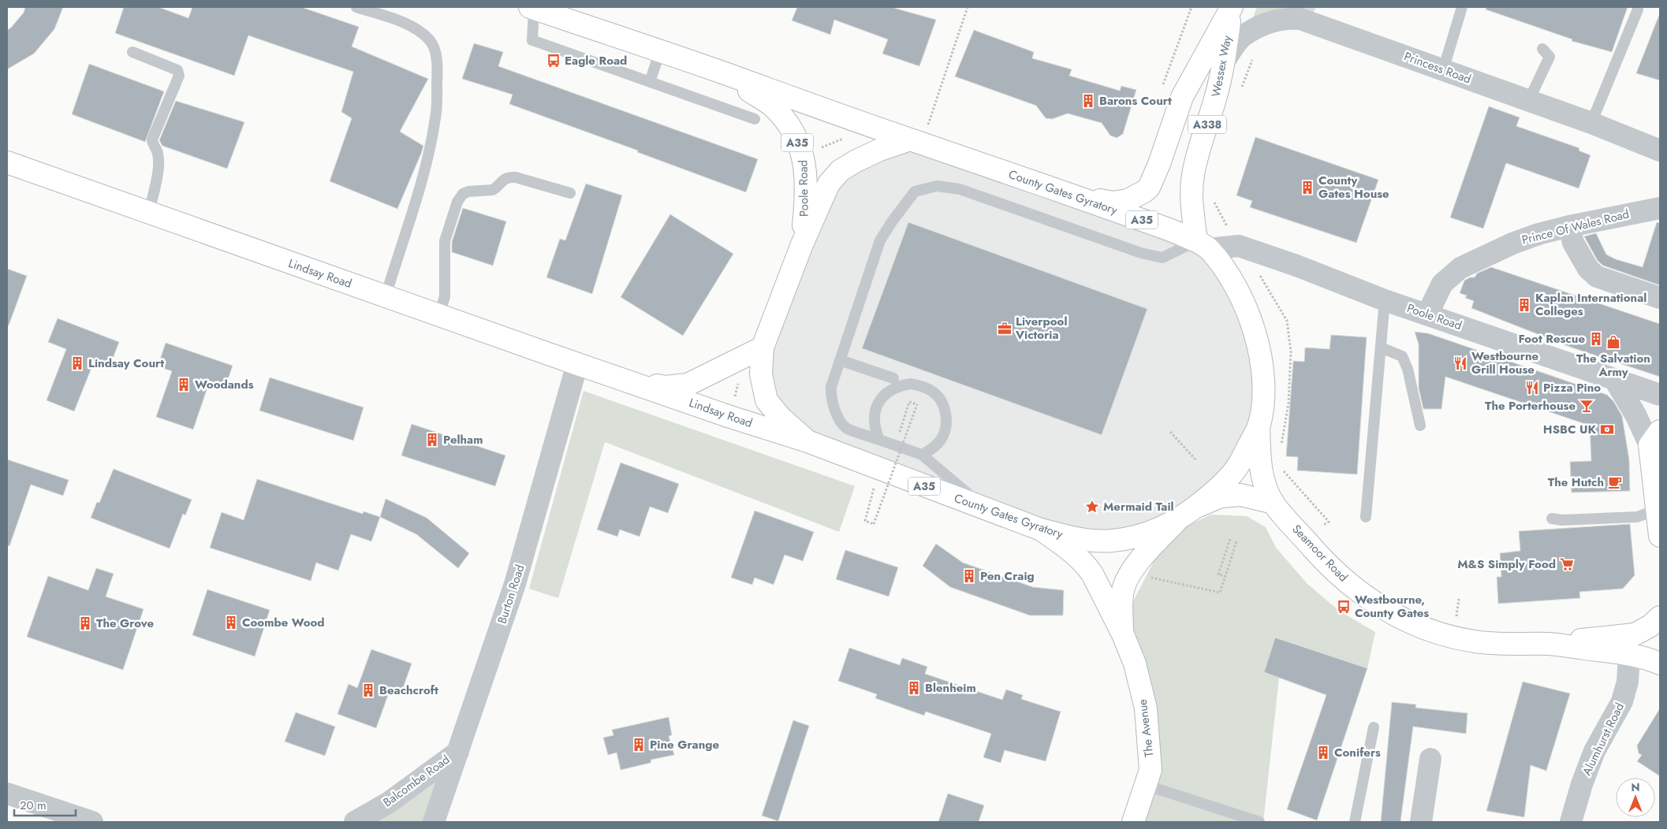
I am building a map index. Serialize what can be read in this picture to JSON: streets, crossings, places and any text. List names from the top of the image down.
{
  "streets": {
    "main road": [
      "Wessex Way",
      "A338",
      "A35",
      "Poole Road",
      "County Gates Gyratory",
      "Lindsay Road",
      "Seamoor Road",
      "The Avenue"
    ],
    "street": [
      "Princess Road",
      "Prince Of Wales Road",
      "Burton Road",
      "Alumhurst Road",
      "Balcombe Road"
    ]
  },
  "crossings": [
    ["Wessex Way", "Princess Road"],
    ["Wessex Way", "A338"],
    ["Wessex Way", "Poole Road"],
    ["Wessex Way", "County Gates Gyratory"],
    ["A338", "County Gates Gyratory"],
    ["Poole Road", "County Gates Gyratory"],
    ["Poole Road", "Prince Of Wales Road"],
    ["County Gates Gyratory", "Lindsay Road"],
    ["County Gates Gyratory", "Seamoor Road"],
    ["County Gates Gyratory", "The Avenue"],
    ["Lindsay Road", "Burton Road"],
    ["Seamoor Road", "Alumhurst Road"],
    ["Burton Road", "Balcombe Road"]
  ],
  "places": {
    "bus stop": ["Eagle Road", "Westbourne, County Gates"],
    "building": [
      "Barons Court",
      "County Gates House",
      "Kaplan International Colleges",
      "Foot Rescue",
      "Lindsay Court",
      "Woodands",
      "Pelham",
      "Pen Craig",
      "Coombe Wood",
      "The Grove",
      "Blenheim",
      "Beachcroft",
      "Pine Grange",
      "Conifers"
    ],
    "office": ["Liverpool Victoria"],
    "shop": ["The Salvation Army"],
    "restaurant": ["Westbourne Grill House", "Pizza Pino"],
    "bar": ["The Porterhouse"],
    "bank": ["HSBC UK"],
    "cafe": ["The Hutch"],
    "place": ["Mermaid Tail"],
    "supermarket": ["M&S Simply Food"]
  },
  "scale_bar": "20 m",
  "north": "top"
}
